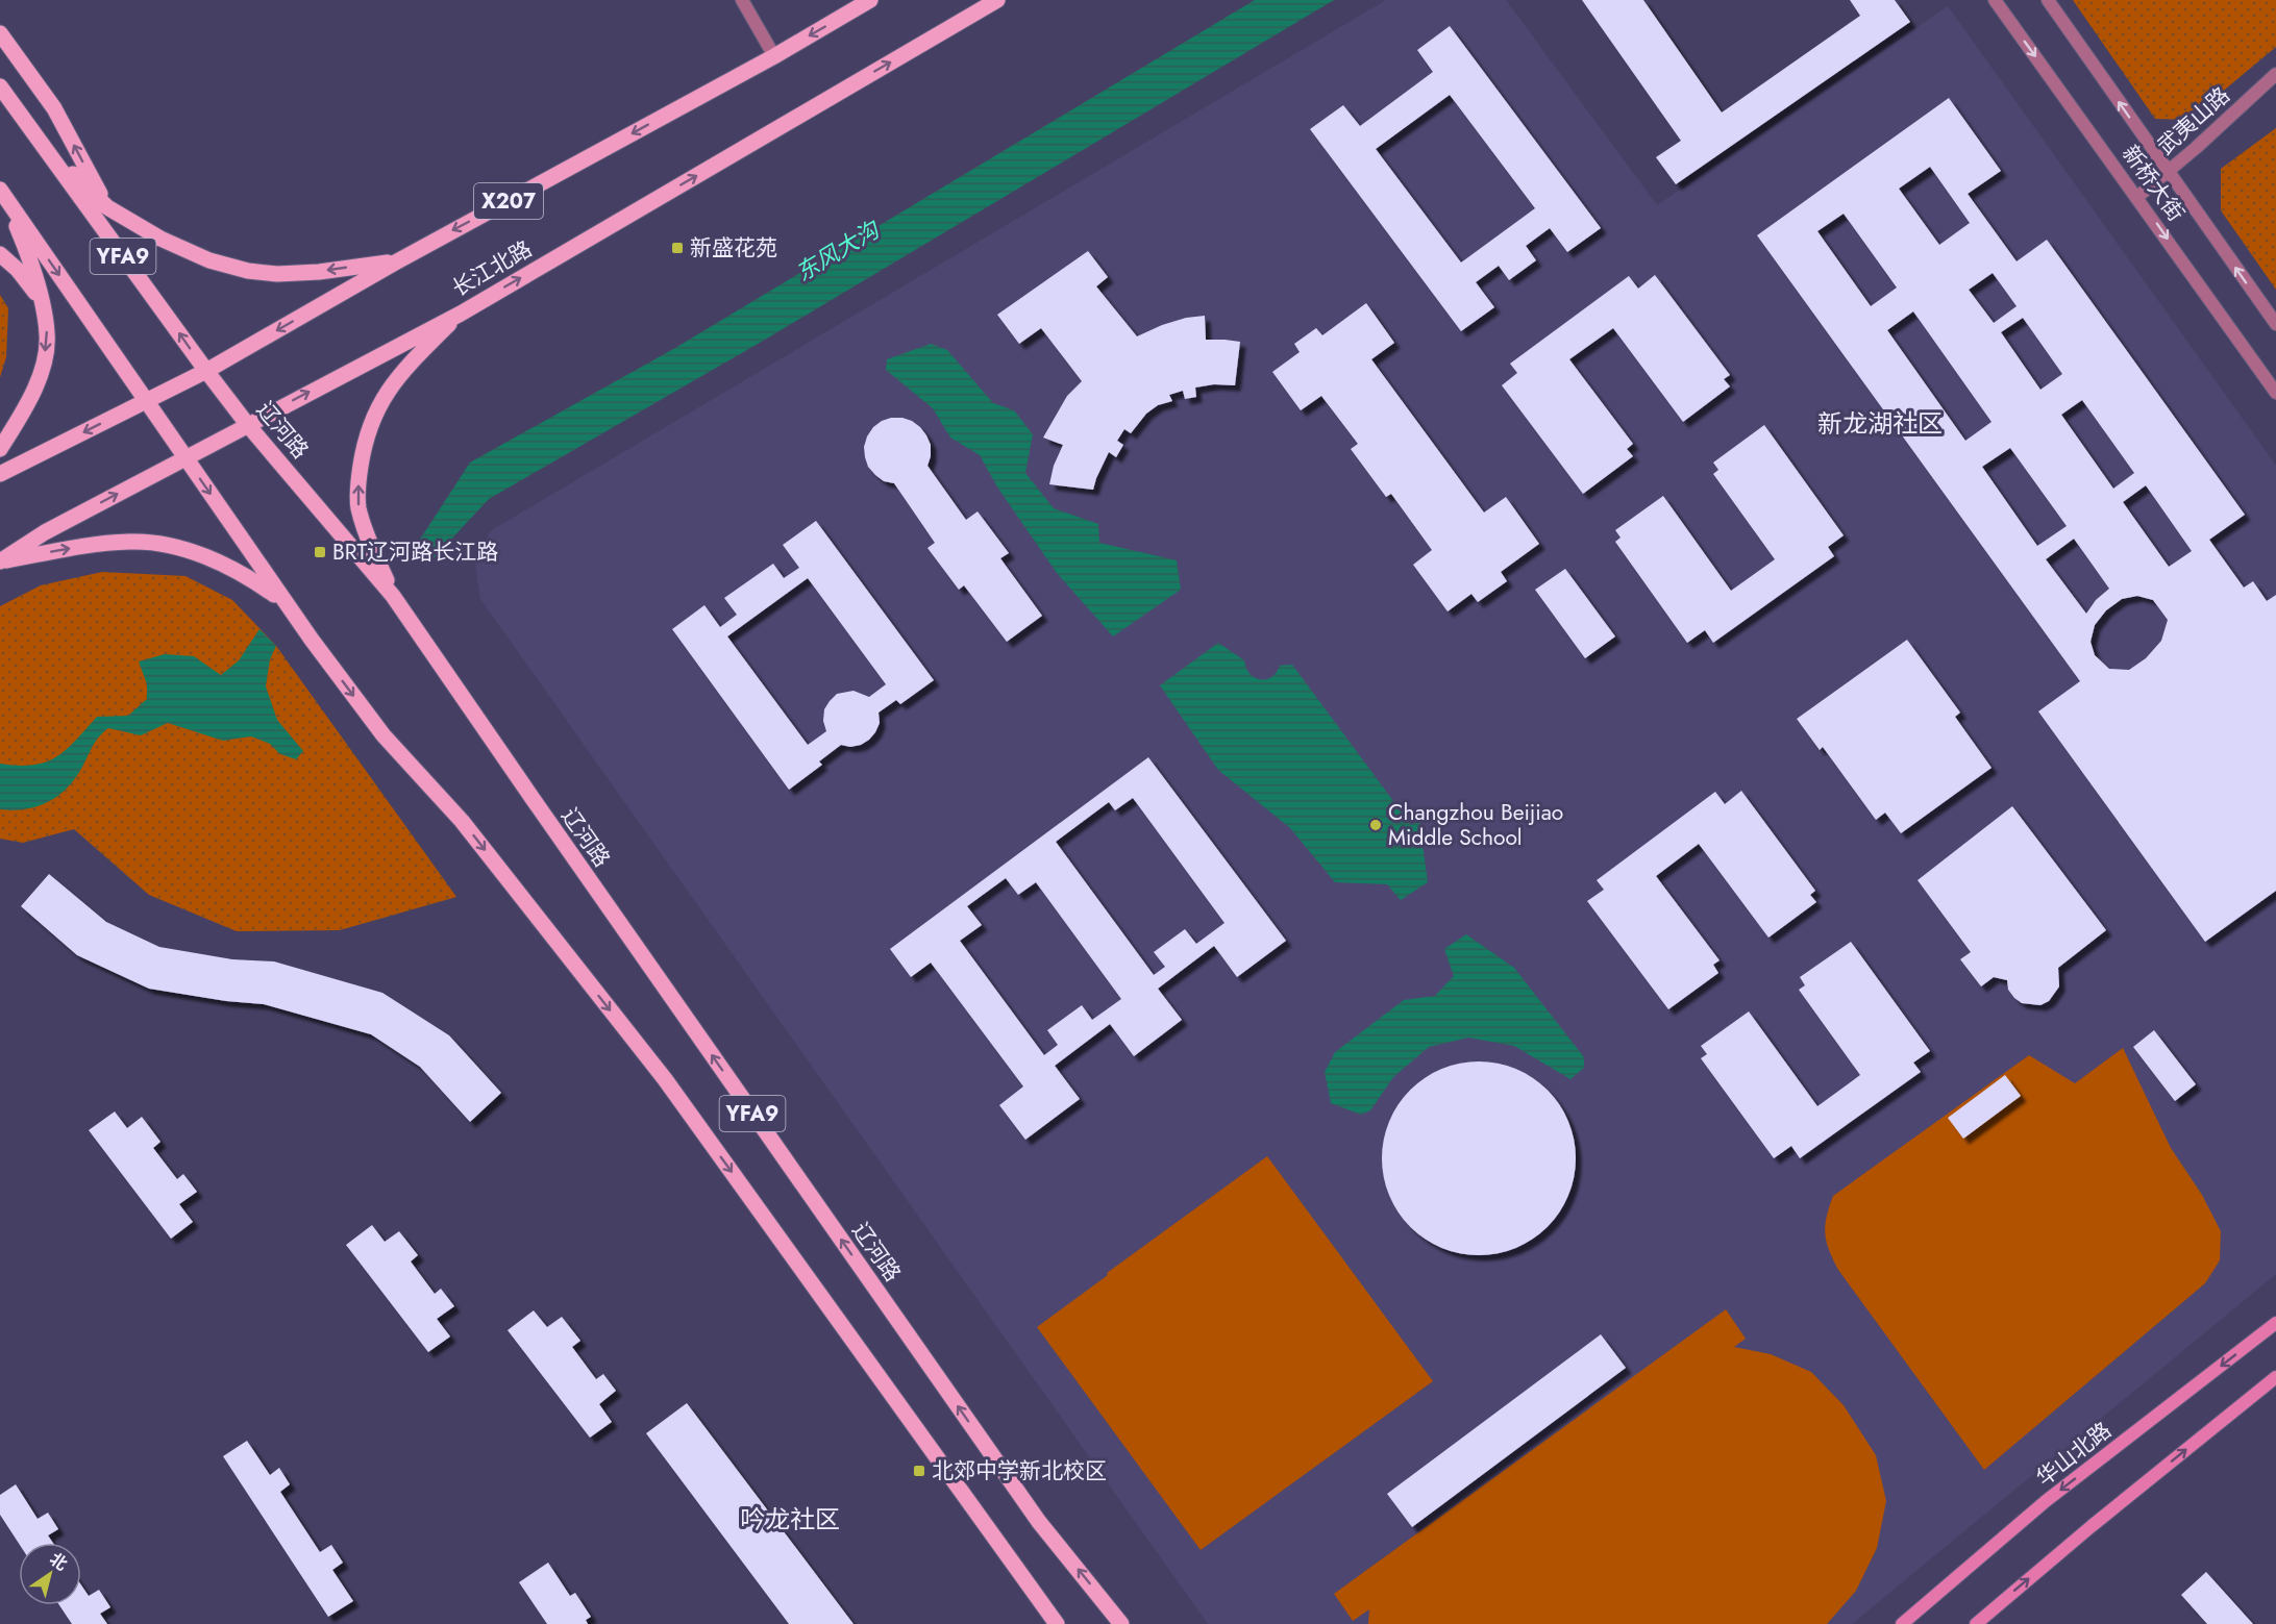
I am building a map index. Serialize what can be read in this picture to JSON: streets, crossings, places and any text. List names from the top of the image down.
{
  "streets": {
    "main road": [
      "X207",
      "YFA9",
      "长江北路",
      "辽河路",
      "华山北路"
    ],
    "street": ["武夷山路", "新桥大街"]
  },
  "crossings": [
    ["武夷山路", "新桥大街"],
    ["X207", "YFA9"],
    ["X207", "辽河路"],
    ["YFA9", "长江北路"],
    ["长江北路", "辽河路"]
  ],
  "districts": ["新龙湖社区", "吟龙社区"],
  "water": ["东风大沟"],
  "places": {
    "transit": ["新盛花苑", "BRT辽河路长江路", "北郊中学新北校区"],
    "other": ["Changzhou Beijiao Middle School"]
  },
  "north": "top right"
}
